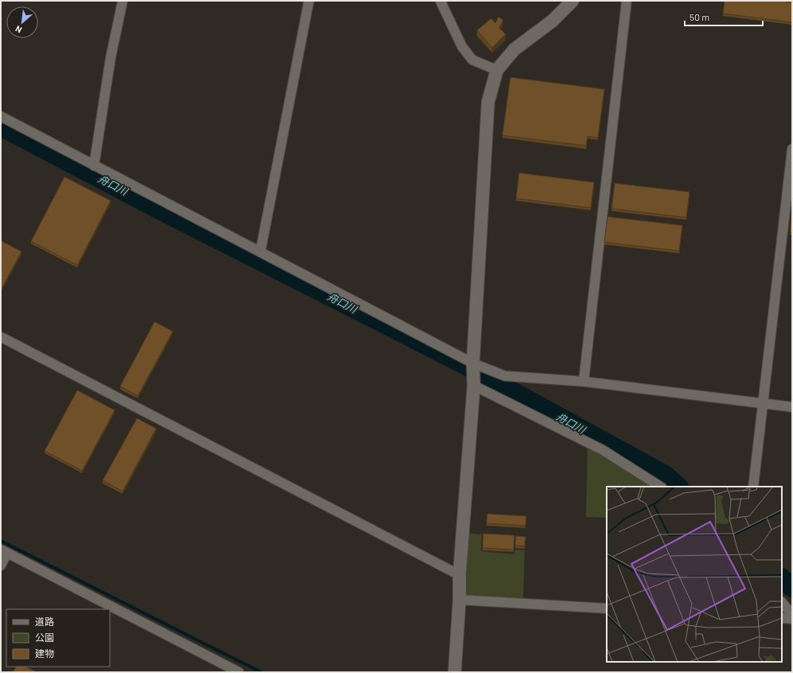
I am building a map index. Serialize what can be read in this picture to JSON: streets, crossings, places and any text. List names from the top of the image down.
{
  "water": ["舟口川"],
  "legend": ["道路", "公園", "建物"],
  "scale_bar": "50 m",
  "north": "bottom left"
}
